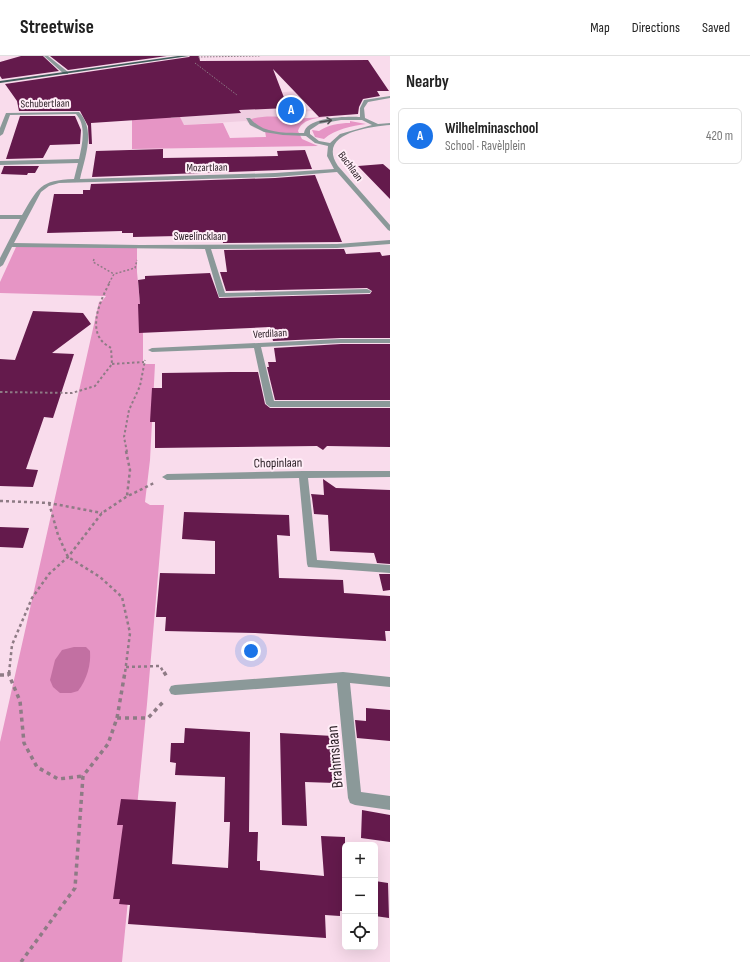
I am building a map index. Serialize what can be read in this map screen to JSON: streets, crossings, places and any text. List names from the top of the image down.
{
  "streets": {
    "street": [
      "Schubertlaan",
      "Bachlaan",
      "Mozartlaan",
      "Sweelincklaan",
      "Verdilaan",
      "Chopinlaan",
      "Brahmslaan"
    ]
  },
  "crossings": [
    ["Schubertlaan", "Mozartlaan"],
    ["Bachlaan", "Mozartlaan"],
    ["Mozartlaan", "Sweelincklaan"]
  ],
  "page": {
    "header": "Streetwise",
    "nav": ["Map", "Directions", "Saved"],
    "heading": "Nearby",
    "pins": "A",
    "list": [
      {
        "mark": "A",
        "name": "Wilhelminaschool",
        "note": "School · Ravèlplein",
        "value": "420 m"
      }
    ],
    "map_buttons": ["+", "−"]
  }
}
